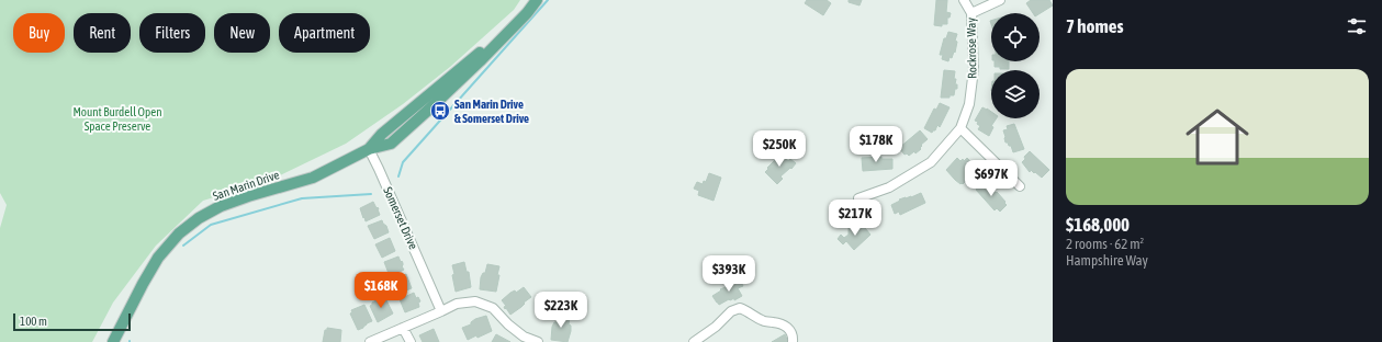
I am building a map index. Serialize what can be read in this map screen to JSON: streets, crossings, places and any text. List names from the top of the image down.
{
  "streets": {
    "main road": ["San Marin Drive"],
    "street": ["Rockrose Way", "Somerset Drive"]
  },
  "crossings": [
    ["San Marin Drive", "Somerset Drive"]
  ],
  "parks": ["Mount Burdell Open Space Preserve"],
  "places": {
    "bus stop": ["San Marin Drive & Somerset Drive"]
  },
  "scale_bar": "100 m",
  "page": {
    "heading": "7 homes",
    "chip": [
      "Buy",
      "Rent",
      "Filters",
      "New",
      "Apartment"
    ],
    "list": [
      {
        "name": "$168,000",
        "note": "2 rooms · 62 m² · Hampshire Way"
      }
    ],
    "price": [
      "$178K",
      "$250K",
      "$697K",
      "$217K",
      "$393K",
      "$168K",
      "$223K"
    ],
    "scale": "100 m"
  }
}
